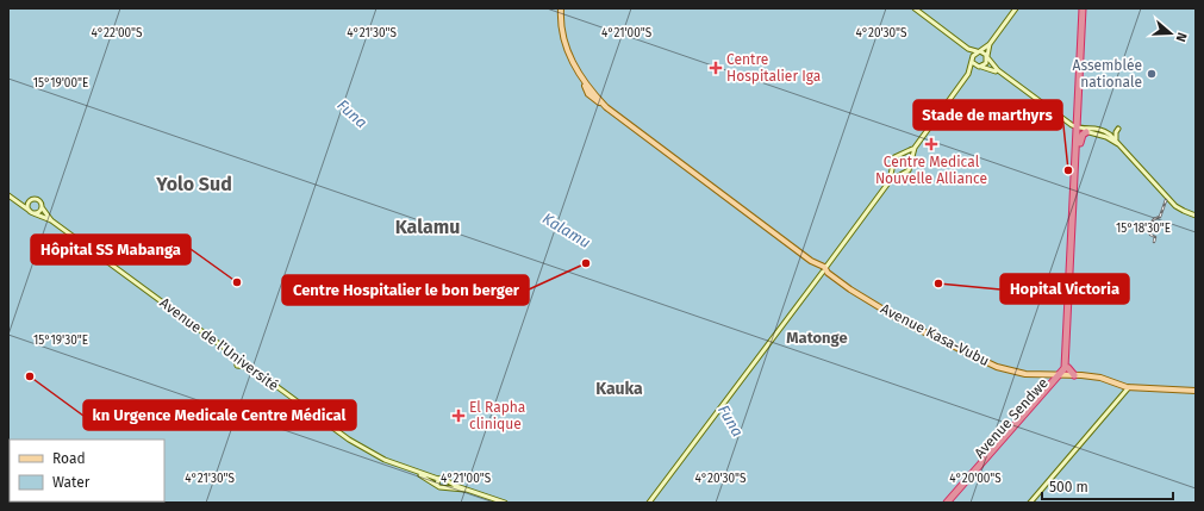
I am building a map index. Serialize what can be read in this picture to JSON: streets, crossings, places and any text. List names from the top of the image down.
{
  "streets": {
    "highway": ["Avenue Sendwe"],
    "main road": ["Avenue Kasa-Vubu", "Avenue de l’Université"]
  },
  "crossings": [
    ["Avenue Kasa-Vubu", "Avenue Sendwe"]
  ],
  "districts": [
    "Yolo Sud",
    "Kalamu",
    "Matonge",
    "Kauka"
  ],
  "water": ["Funa", "Kalamu"],
  "places": {
    "health": ["Centre Hospitalier Iga", "Centre Medical Nouvelle Alliance", "El Rapha clinique"],
    "other": [
      "Assemblée nationale",
      "Stade de marthyrs",
      "Centre Hospitalier le bon berger",
      "Hôpital SS Mabanga",
      "Hopital Victoria",
      "kn Urgence Medicale Centre Médical"
    ]
  },
  "legend": ["Road", "Water"],
  "scale_bar": "500 m",
  "north": "right",
  "coordinates": [
    "4°22'00\"S",
    "4°21'30\"S",
    "4°21'00\"S",
    "4°20'30\"S",
    "15°19'00\"E",
    "15°18'30\"E",
    "15°19'30\"E",
    "4°20'00\"S"
  ]
}
